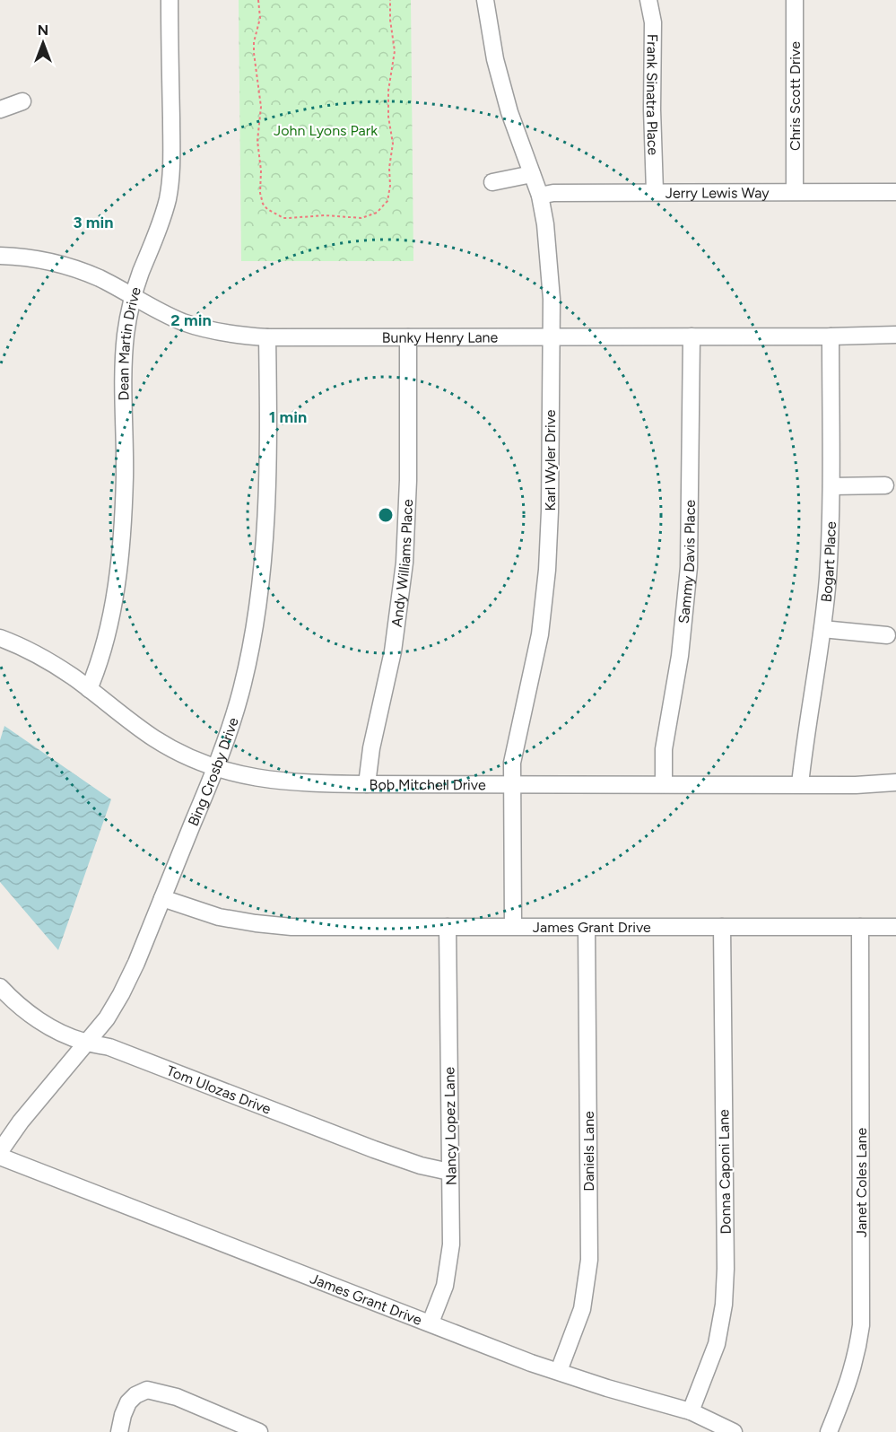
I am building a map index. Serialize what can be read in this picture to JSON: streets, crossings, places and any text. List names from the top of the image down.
{
  "streets": {
    "street": [
      "Frank Sinatra Place",
      "Chris Scott Drive",
      "Jerry Lewis Way",
      "Bunky Henry Lane",
      "Dean Martin Drive",
      "Karl Wyler Drive",
      "Sammy Davis Place",
      "Bogart Place",
      "Andy Williams Place",
      "Bing Crosby Drive",
      "Bob Mitchell Drive",
      "James Grant Drive",
      "Tom Ulozas Drive",
      "Nancy Lopez Lane",
      "Daniels Lane",
      "Donna Caponi Lane",
      "Janet Coles Lane"
    ]
  },
  "crossings": [
    ["Frank Sinatra Place", "Jerry Lewis Way"],
    ["Chris Scott Drive", "Jerry Lewis Way"],
    ["Jerry Lewis Way", "Karl Wyler Drive"],
    ["Bunky Henry Lane", "Dean Martin Drive"],
    ["Bunky Henry Lane", "Karl Wyler Drive"],
    ["Bunky Henry Lane", "Sammy Davis Place"],
    ["Bunky Henry Lane", "Bogart Place"],
    ["Bunky Henry Lane", "Andy Williams Place"],
    ["Bunky Henry Lane", "Bing Crosby Drive"],
    ["Dean Martin Drive", "Bob Mitchell Drive"],
    ["Karl Wyler Drive", "Bob Mitchell Drive"],
    ["Karl Wyler Drive", "James Grant Drive"],
    ["Sammy Davis Place", "Bob Mitchell Drive"],
    ["Bogart Place", "Bob Mitchell Drive"],
    ["Andy Williams Place", "Bob Mitchell Drive"],
    ["Bing Crosby Drive", "Bob Mitchell Drive"],
    ["Bing Crosby Drive", "James Grant Drive"],
    ["Bing Crosby Drive", "Tom Ulozas Drive"],
    ["James Grant Drive", "Nancy Lopez Lane"],
    ["James Grant Drive", "Daniels Lane"],
    ["James Grant Drive", "Donna Caponi Lane"],
    ["James Grant Drive", "Janet Coles Lane"],
    ["Tom Ulozas Drive", "Nancy Lopez Lane"]
  ],
  "parks": ["John Lyons Park"],
  "north": "top",
  "rings": ["3 min", "2 min", "1 min"]
}
